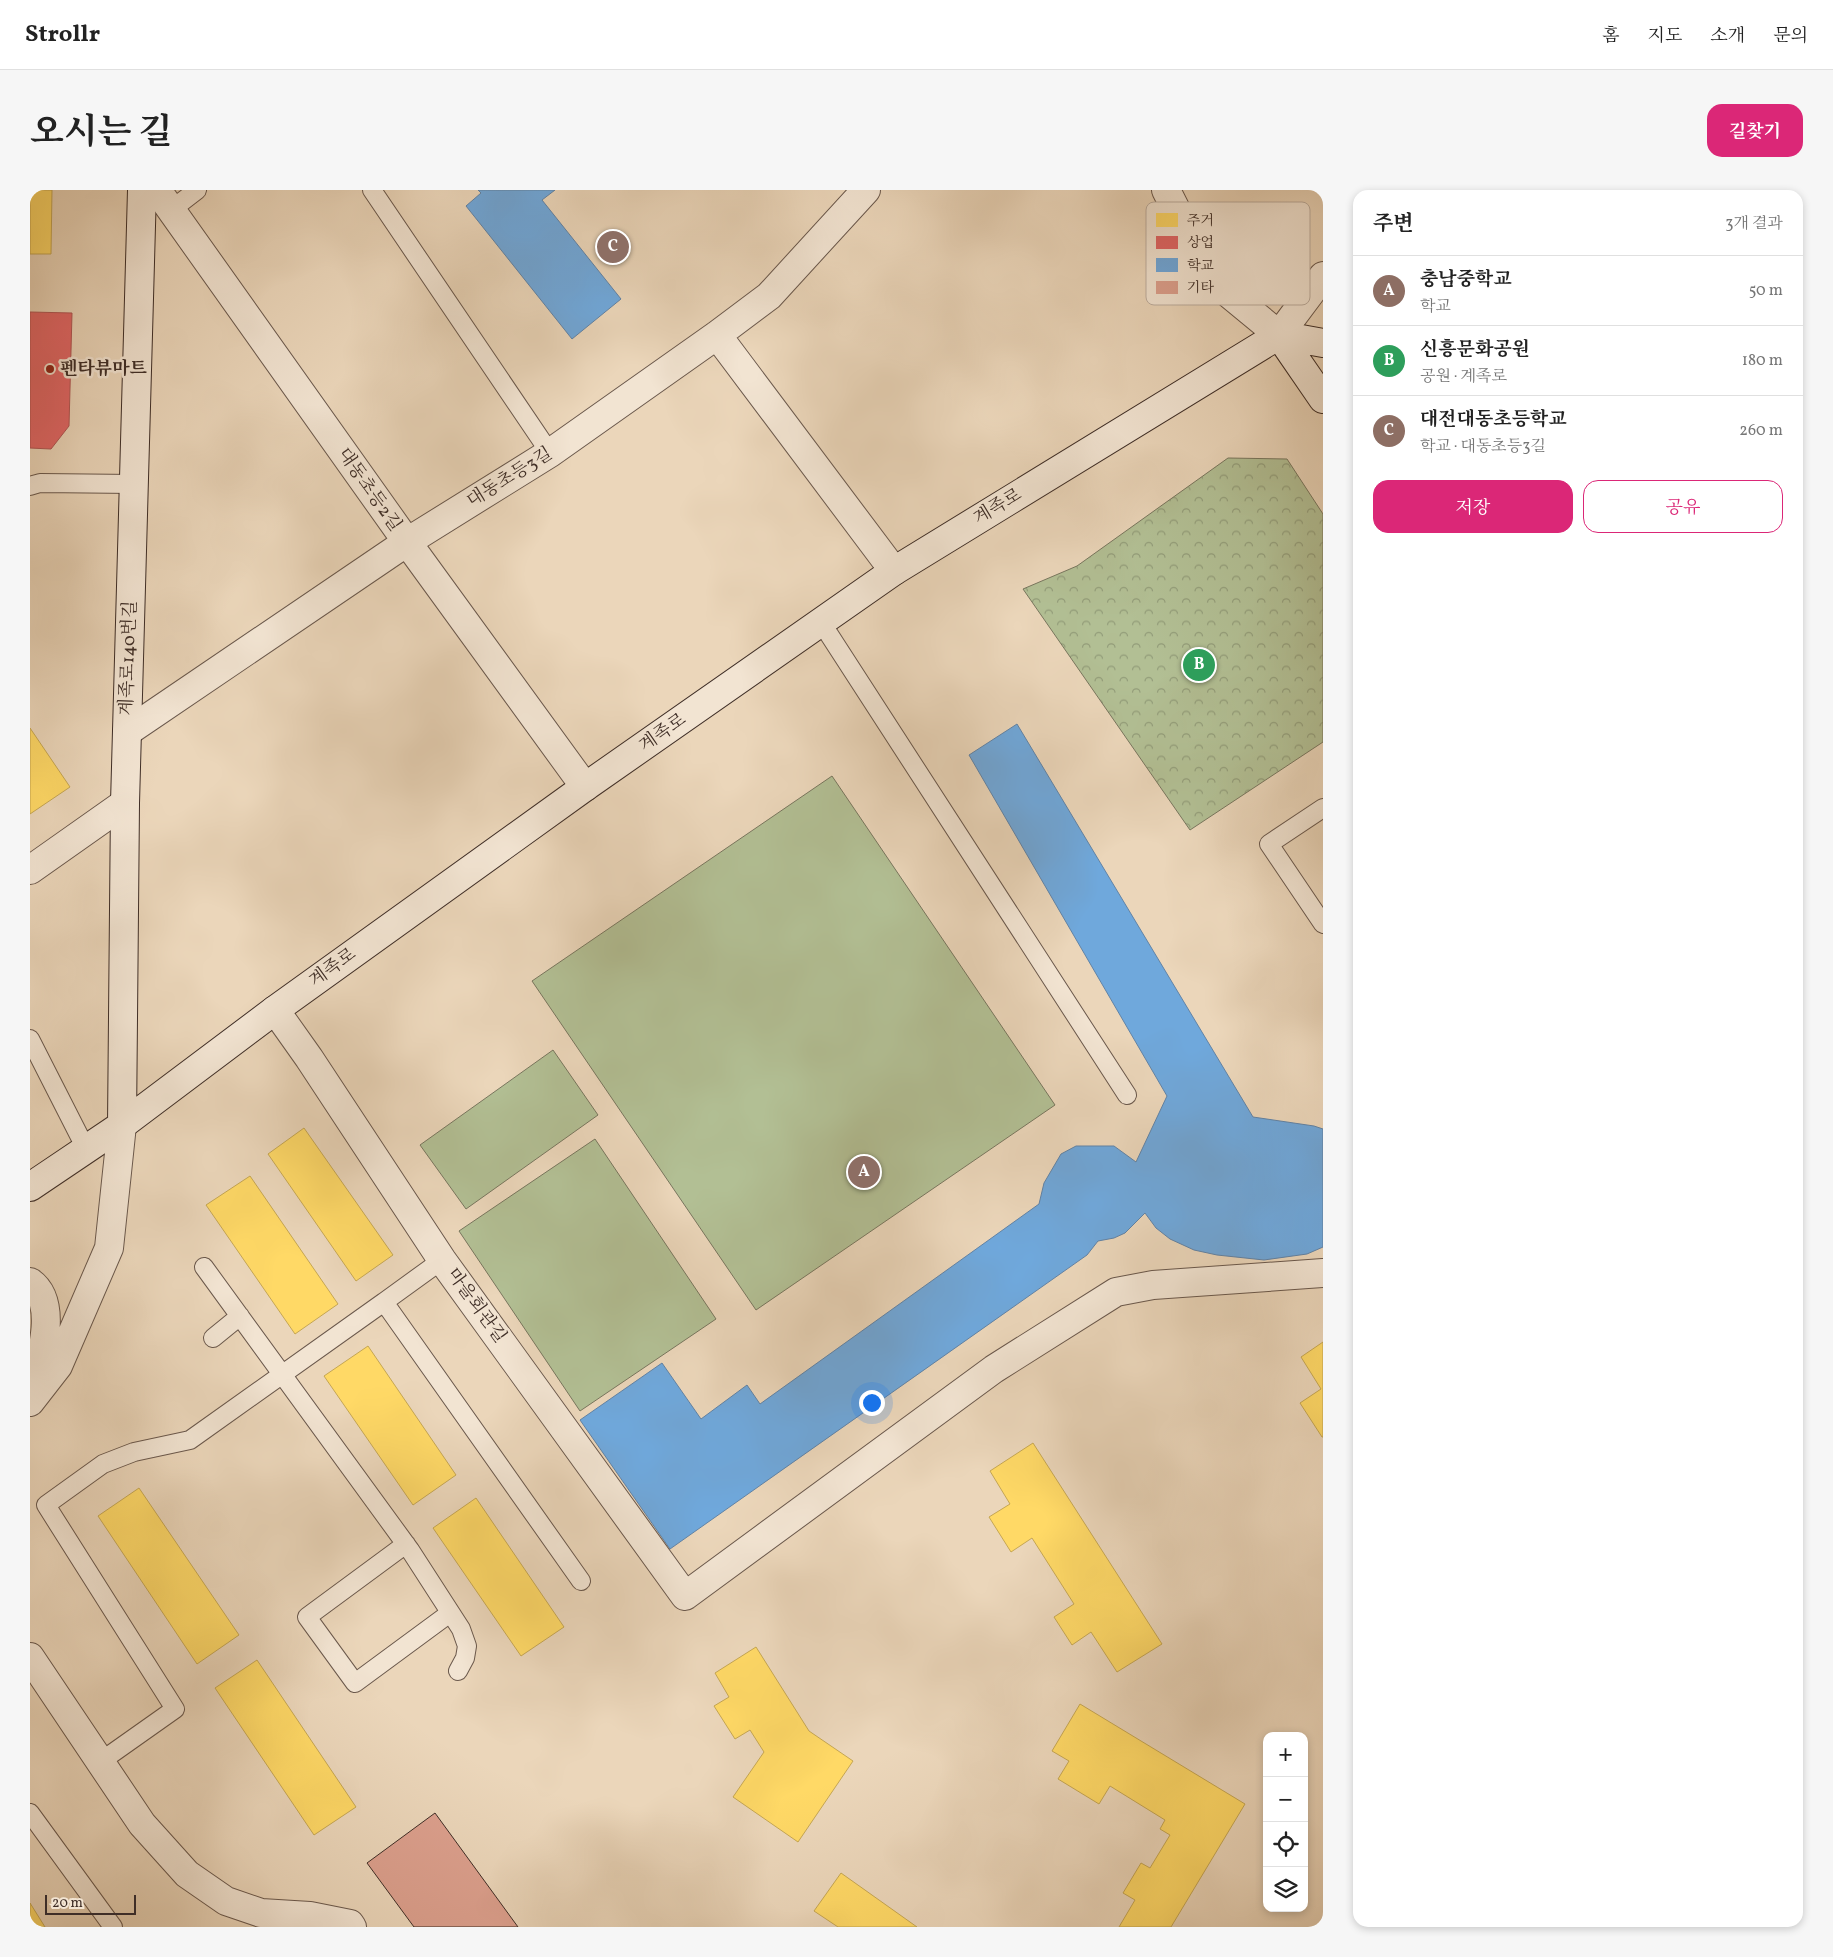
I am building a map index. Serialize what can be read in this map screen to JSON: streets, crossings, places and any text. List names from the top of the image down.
{
  "streets": {
    "street": [
      "대동초등3길",
      "대동초등2길",
      "계족로",
      "계족로140번길",
      "마을회관길"
    ]
  },
  "crossings": [
    ["대동초등3길", "대동초등2길"],
    ["대동초등3길", "계족로140번길"],
    ["대동초등2길", "계족로"],
    ["계족로", "계족로140번길"],
    ["계족로", "마을회관길"]
  ],
  "places": ["펜타뷰마트"],
  "legend": [
    "주거",
    "상업",
    "학교",
    "기타"
  ],
  "scale_bar": "20 m",
  "page": {
    "header": "Strollr",
    "nav": [
      "홈",
      "지도",
      "소개",
      "문의"
    ],
    "title": "오시는 길",
    "buttons": [
      "길찾기",
      ["저장", "공유"]
    ],
    "heading": ["주변", "3개 결과"],
    "pins": ["C", "B", "A"],
    "list": [
      {
        "mark": "A",
        "name": "충남중학교",
        "note": "학교",
        "value": "50 m"
      },
      {
        "mark": "B",
        "name": "신흥문화공원",
        "note": "공원 · 계족로",
        "value": "180 m"
      },
      {
        "mark": "C",
        "name": "대전대동초등학교",
        "note": "학교 · 대동초등3길",
        "value": "260 m"
      }
    ],
    "map_buttons": ["+", "−"],
    "scale": "20 m"
  }
}
